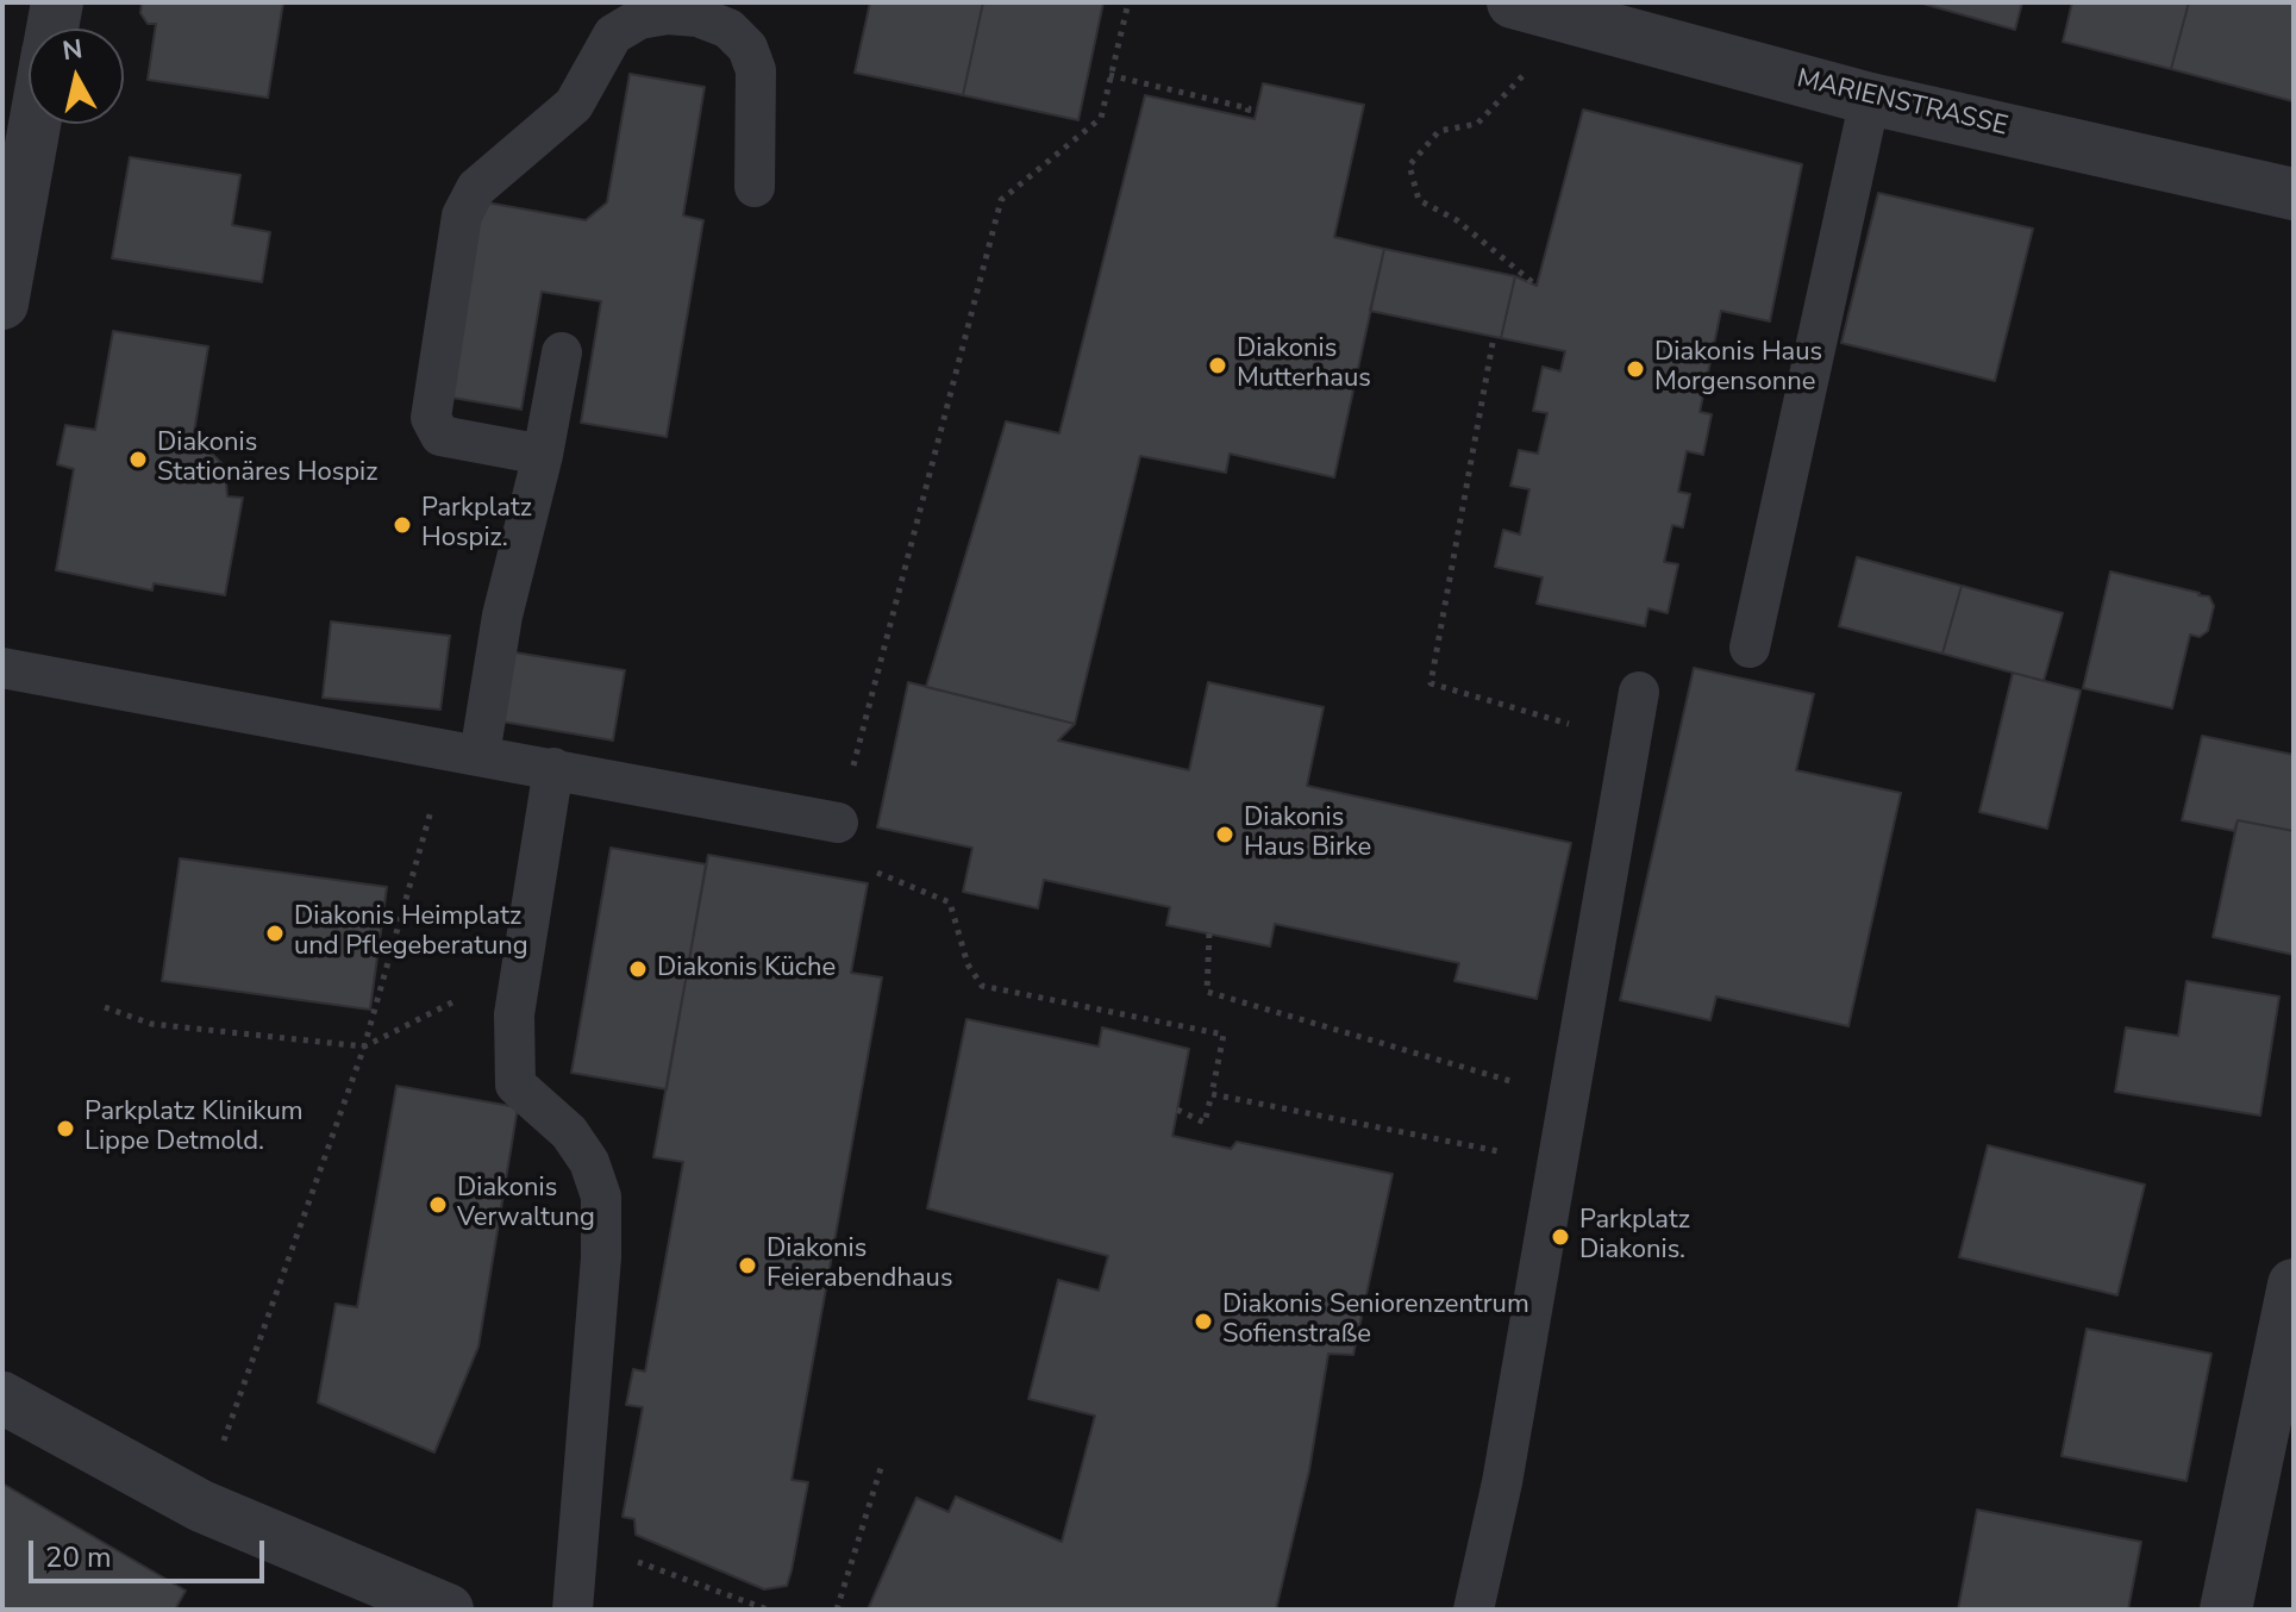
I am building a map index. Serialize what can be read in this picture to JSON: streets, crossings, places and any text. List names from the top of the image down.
{
  "streets": {
    "street": ["MARIENSTRASSE"]
  },
  "places": [
    "Diakonis Mutterhaus",
    "Diakonis Haus Morgensonne",
    "Diakonis Stationäres Hospiz",
    "Parkplatz Hospiz.",
    "Diakonis Haus Birke",
    "Diakonis Heimplatz und Pflegeberatung",
    "Diakonis Küche",
    "Parkplatz Klinikum Lippe Detmold.",
    "Diakonis Verwaltung",
    "Parkplatz Diakonis.",
    "Diakonis Feierabendhaus",
    "Diakonis Seniorenzentrum Sofienstraße"
  ],
  "scale_bar": "20 m",
  "north": "top"
}
